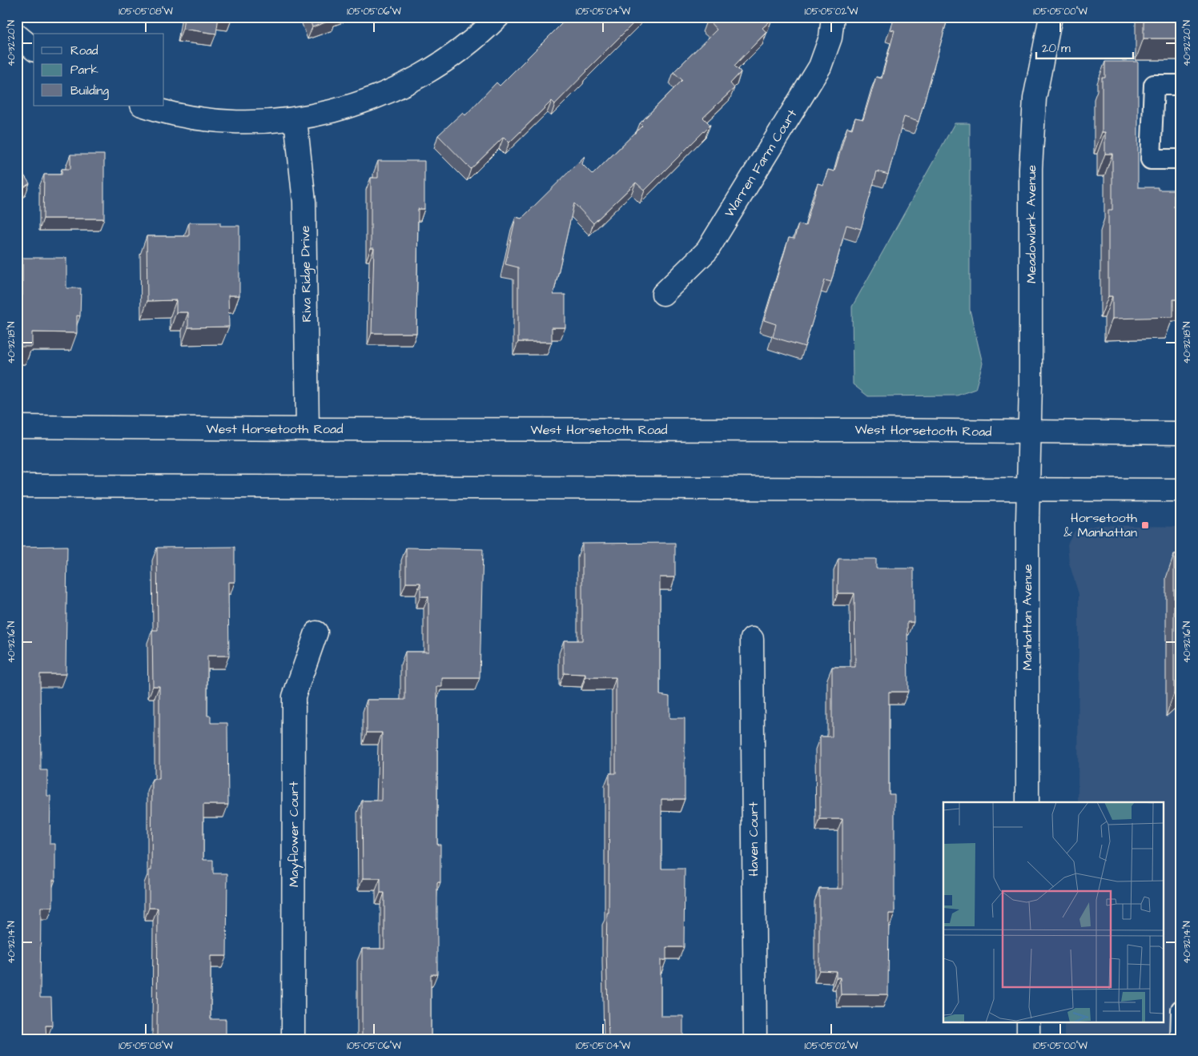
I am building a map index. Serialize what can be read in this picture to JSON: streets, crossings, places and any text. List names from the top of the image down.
{
  "streets": {
    "street": [
      "Warren Farm Court",
      "Meadowlark Avenue",
      "Riva Ridge Drive",
      "West Horsetooth Road",
      "Manhattan Avenue",
      "Mayflower Court",
      "Haven Court"
    ]
  },
  "crossings": [
    ["Meadowlark Avenue", "West Horsetooth Road"],
    ["Meadowlark Avenue", "Manhattan Avenue"],
    ["Riva Ridge Drive", "West Horsetooth Road"],
    ["West Horsetooth Road", "Manhattan Avenue"]
  ],
  "places": {
    "transit": ["Horsetooth & Manhattan"]
  },
  "legend": ["Road", "Park", "Building"],
  "scale_bar": "20 m",
  "coordinates": [
    "105°05'08\"W",
    "105°05'06\"W",
    "105°05'04\"W",
    "105°05'02\"W",
    "105°05'00\"W",
    "40°32'20\"N",
    "40°32'18\"N",
    "40°32'16\"N",
    "40°32'14\"N"
  ]
}
